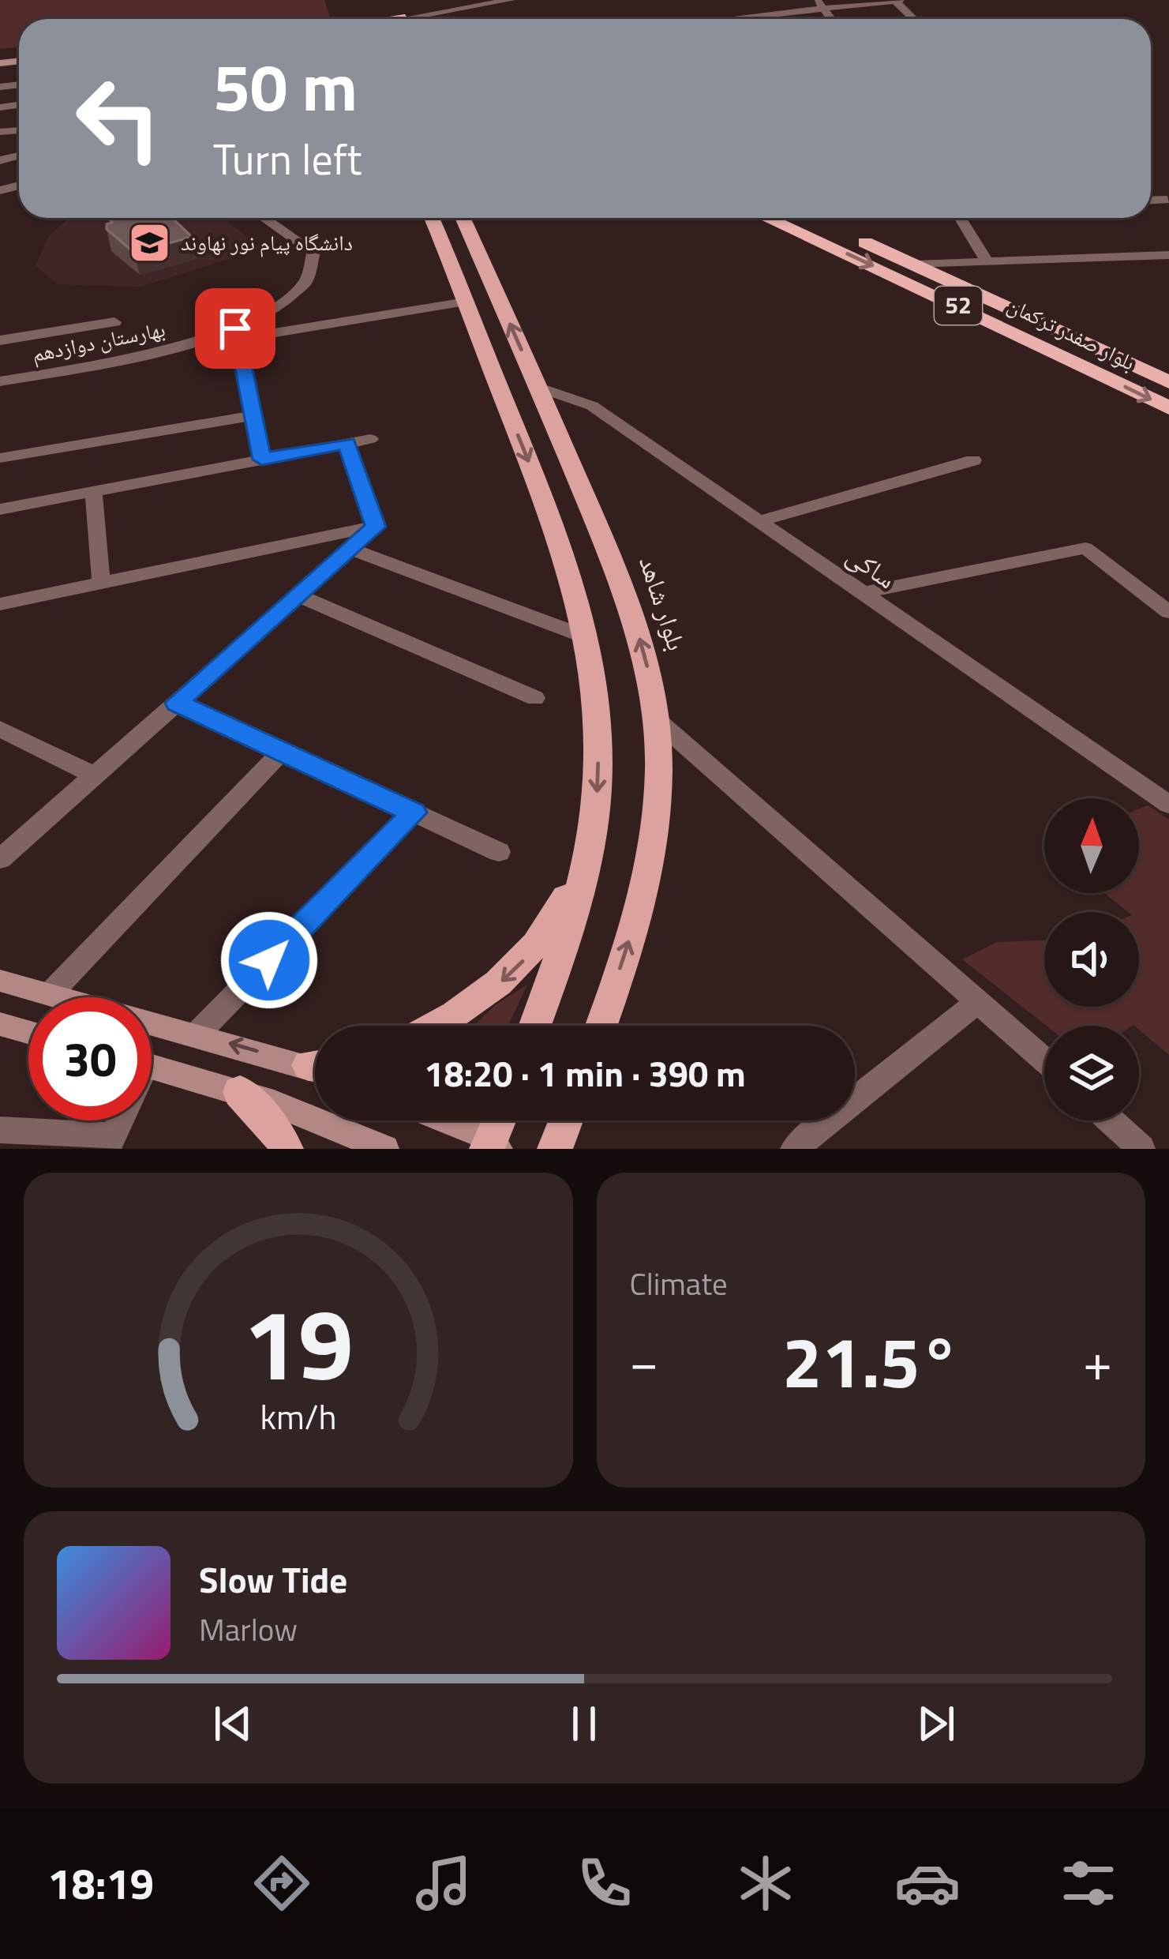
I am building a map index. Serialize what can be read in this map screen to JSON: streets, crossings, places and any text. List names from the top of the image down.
{
  "streets": {
    "highway": ["52", "بلوار صفدر ترکمان"],
    "main road": ["بلوار شاهد"],
    "street": ["بهارستان دوازدهم", "ساکی"]
  },
  "crossings": [
    ["ساکی", "بلوار شاهد"]
  ],
  "places": {
    "school or university": ["دانشگاه پیام نور نهاوند"]
  },
  "north": "top",
  "page": {
    "turn": ["50 m", "Turn left"],
    "limit": "30",
    "trip": "18:20 · 1 min · 390 m",
    "tile": "Climate",
    "heat": ["−", "21.5°", "+"],
    "song": ["Slow Tide", "Marlow"],
    "tabs": "18:19",
    "gauge": ["19", "km/h"]
  }
}
